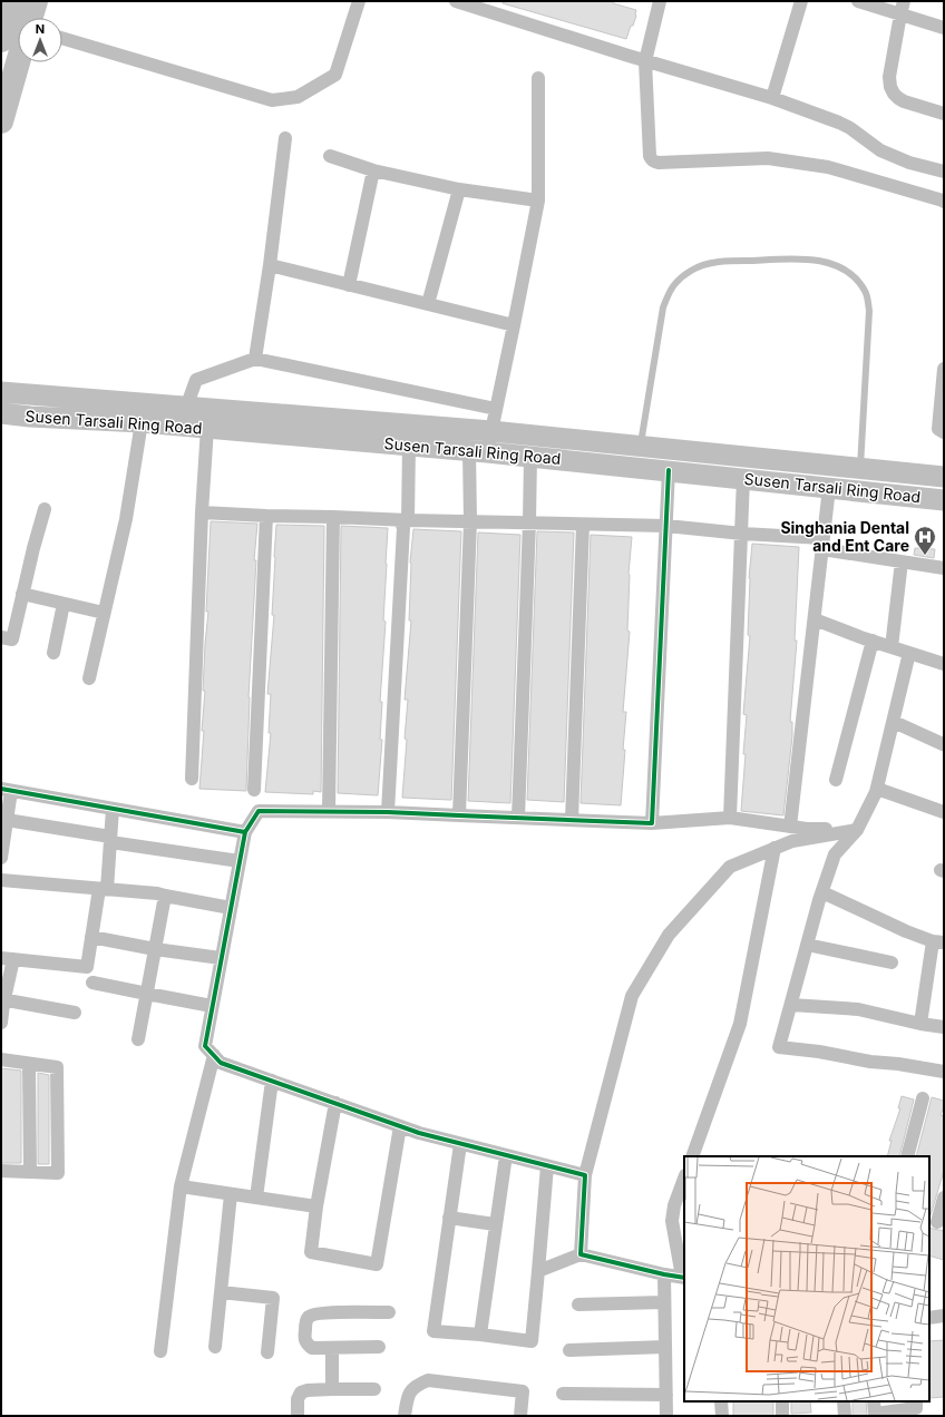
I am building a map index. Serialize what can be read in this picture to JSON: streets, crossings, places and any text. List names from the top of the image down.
{
  "streets": {
    "main road": ["Susen Tarsali Ring Road"]
  },
  "places": {
    "hospital": ["Singhania Dental and Ent Care"]
  },
  "north": "top"
}
